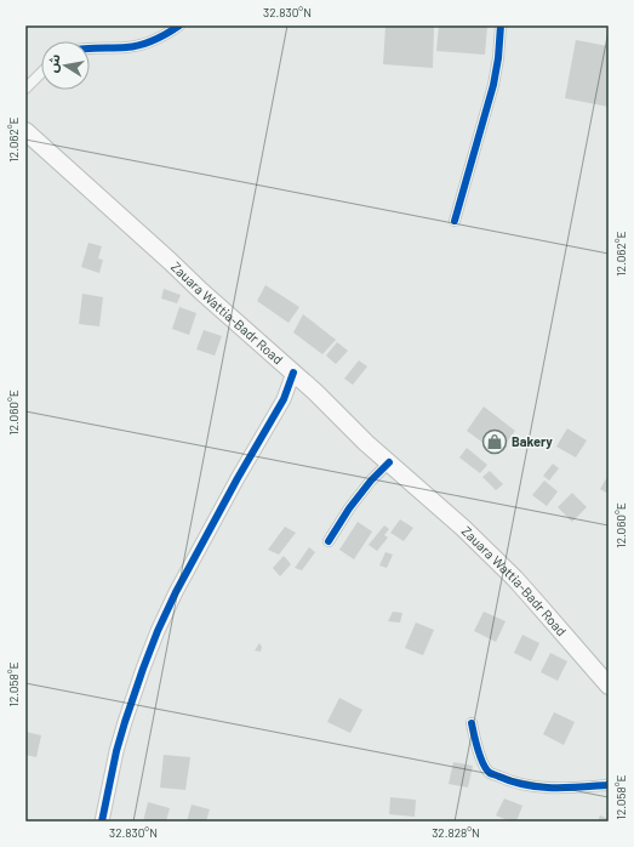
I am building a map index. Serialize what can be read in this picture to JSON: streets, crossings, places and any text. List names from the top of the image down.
{
  "streets": {
    "highway": ["Zauara Wattia-Badr Road"]
  },
  "places": {
    "shop": ["Bakery"]
  },
  "north": "left",
  "coordinates": [
    "32.830°N",
    "12.062°E",
    "12.060°E",
    "12.058°E",
    "32.828°N"
  ]
}
